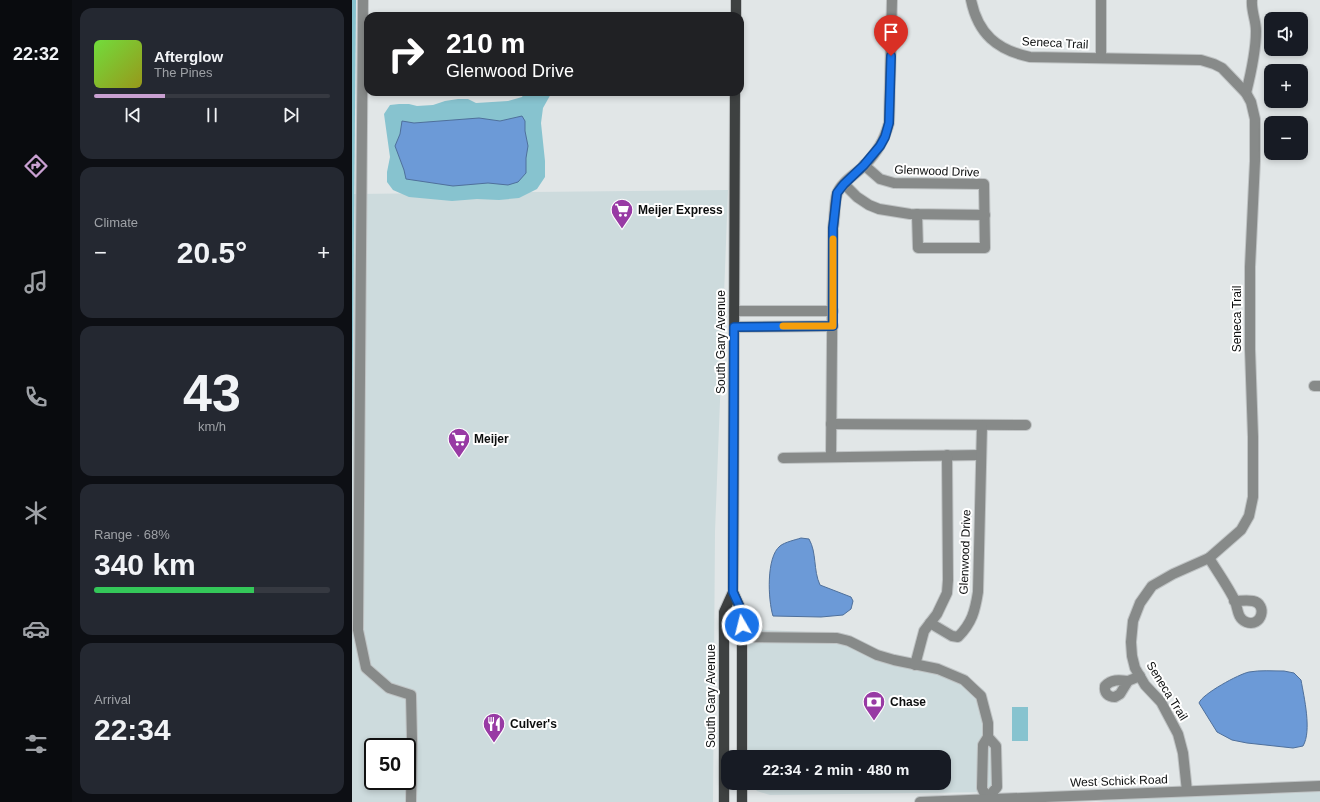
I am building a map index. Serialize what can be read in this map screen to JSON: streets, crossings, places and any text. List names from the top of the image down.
{
  "streets": {
    "main road": ["South Gary Avenue"],
    "street": ["Seneca Trail", "Glenwood Drive", "West Schick Road"]
  },
  "crossings": [
    ["Seneca Trail", "West Schick Road"]
  ],
  "places": {
    "supermarket": ["Meijer Express", "Meijer"],
    "bank": ["Chase"],
    "restaurant": ["Culver's"]
  },
  "page": {
    "tabs": "22:32",
    "map_buttons": ["+", "−"],
    "turn": ["210 m", "Glenwood Drive"],
    "song": ["Afterglow", "The Pines"],
    "tile": [
      "Climate",
      ["43", "km/h"],
      ["Range · 68%", "340 km"],
      ["Arrival", "22:34"]
    ],
    "heat": ["−", "20.5°", "+"],
    "limit": "50",
    "trip": "22:34 · 2 min · 480 m"
  }
}
